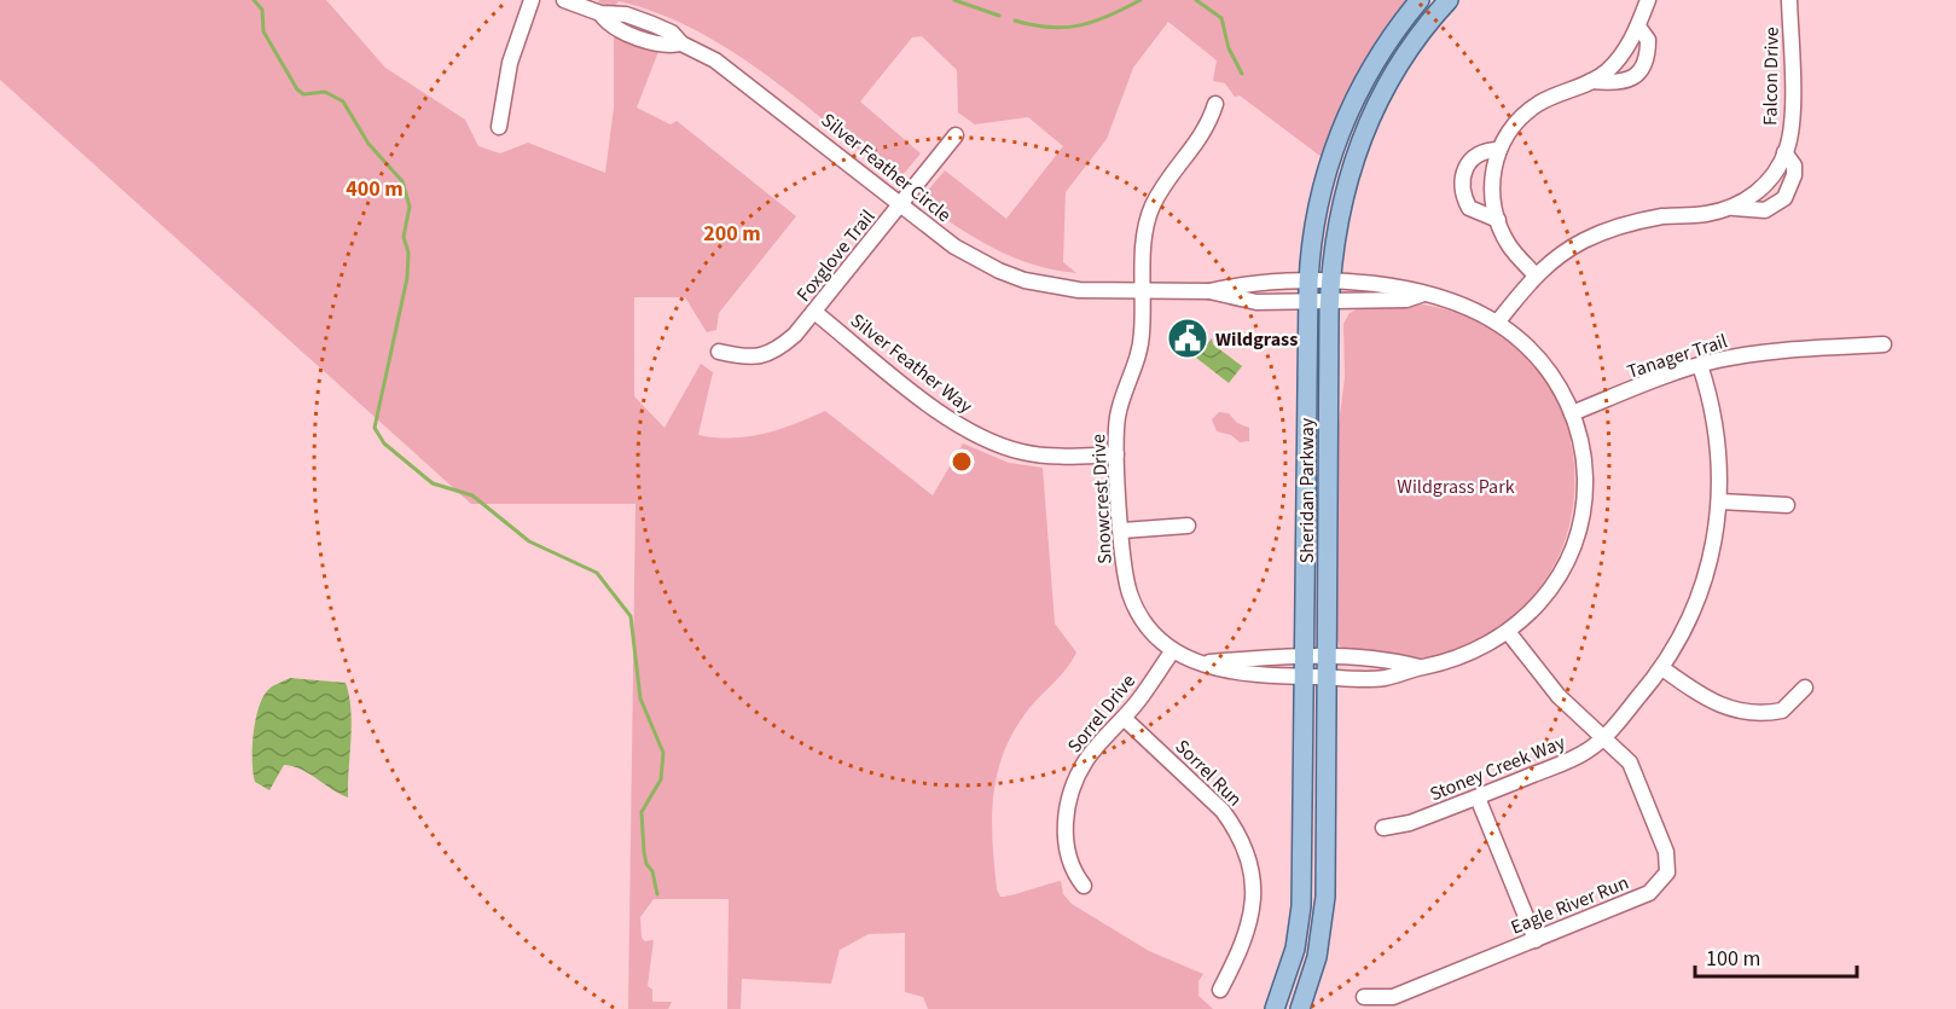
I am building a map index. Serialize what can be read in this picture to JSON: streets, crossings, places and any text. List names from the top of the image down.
{
  "streets": {
    "main road": ["Sheridan Parkway"],
    "street": [
      "Falcon Drive",
      "Silver Feather Circle",
      "Foxglove Trail",
      "Tanager Trail",
      "Silver Feather Way",
      "Snowcrest Drive",
      "Sorrel Drive",
      "Stoney Creek Way",
      "Sorrel Run",
      "Eagle River Run"
    ]
  },
  "crossings": [
    ["Falcon Drive", "Snowcrest Drive"],
    ["Silver Feather Circle", "Foxglove Trail"],
    ["Silver Feather Circle", "Sheridan Parkway"],
    ["Silver Feather Circle", "Snowcrest Drive"],
    ["Foxglove Trail", "Silver Feather Way"],
    ["Tanager Trail", "Snowcrest Drive"],
    ["Tanager Trail", "Stoney Creek Way"],
    ["Silver Feather Way", "Snowcrest Drive"],
    ["Sheridan Parkway", "Snowcrest Drive"],
    ["Snowcrest Drive", "Sorrel Drive"],
    ["Snowcrest Drive", "Eagle River Run"],
    ["Sorrel Drive", "Sorrel Run"],
    ["Stoney Creek Way", "Eagle River Run"]
  ],
  "parks": ["Wildgrass Park"],
  "places": {
    "public building": ["Wildgrass"]
  },
  "scale_bar": "100 m",
  "rings": ["400 m", "200 m"]
}
